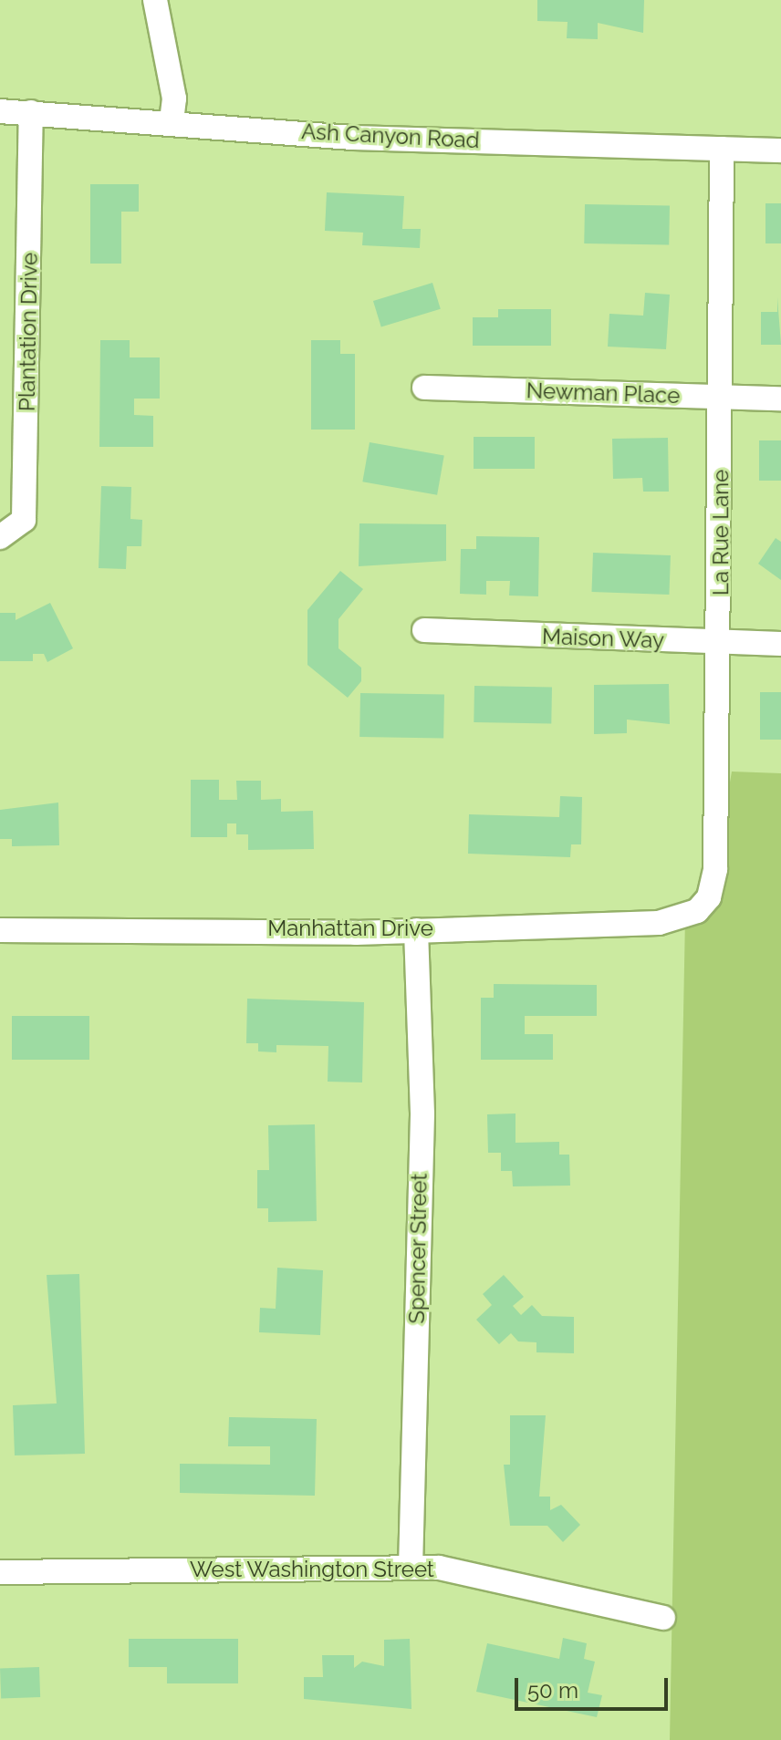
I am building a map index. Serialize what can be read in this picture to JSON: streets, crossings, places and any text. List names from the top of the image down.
{
  "streets": {
    "street": [
      "Ash Canyon Road",
      "Plantation Drive",
      "Newman Place",
      "La Rue Lane",
      "Maison Way",
      "Manhattan Drive",
      "Spencer Street",
      "West Washington Street"
    ]
  },
  "crossings": [
    ["Ash Canyon Road", "Plantation Drive"],
    ["Ash Canyon Road", "La Rue Lane"],
    ["Newman Place", "La Rue Lane"],
    ["La Rue Lane", "Maison Way"],
    ["La Rue Lane", "Manhattan Drive"],
    ["Manhattan Drive", "Spencer Street"],
    ["Spencer Street", "West Washington Street"]
  ],
  "scale_bar": "50 m"
}
